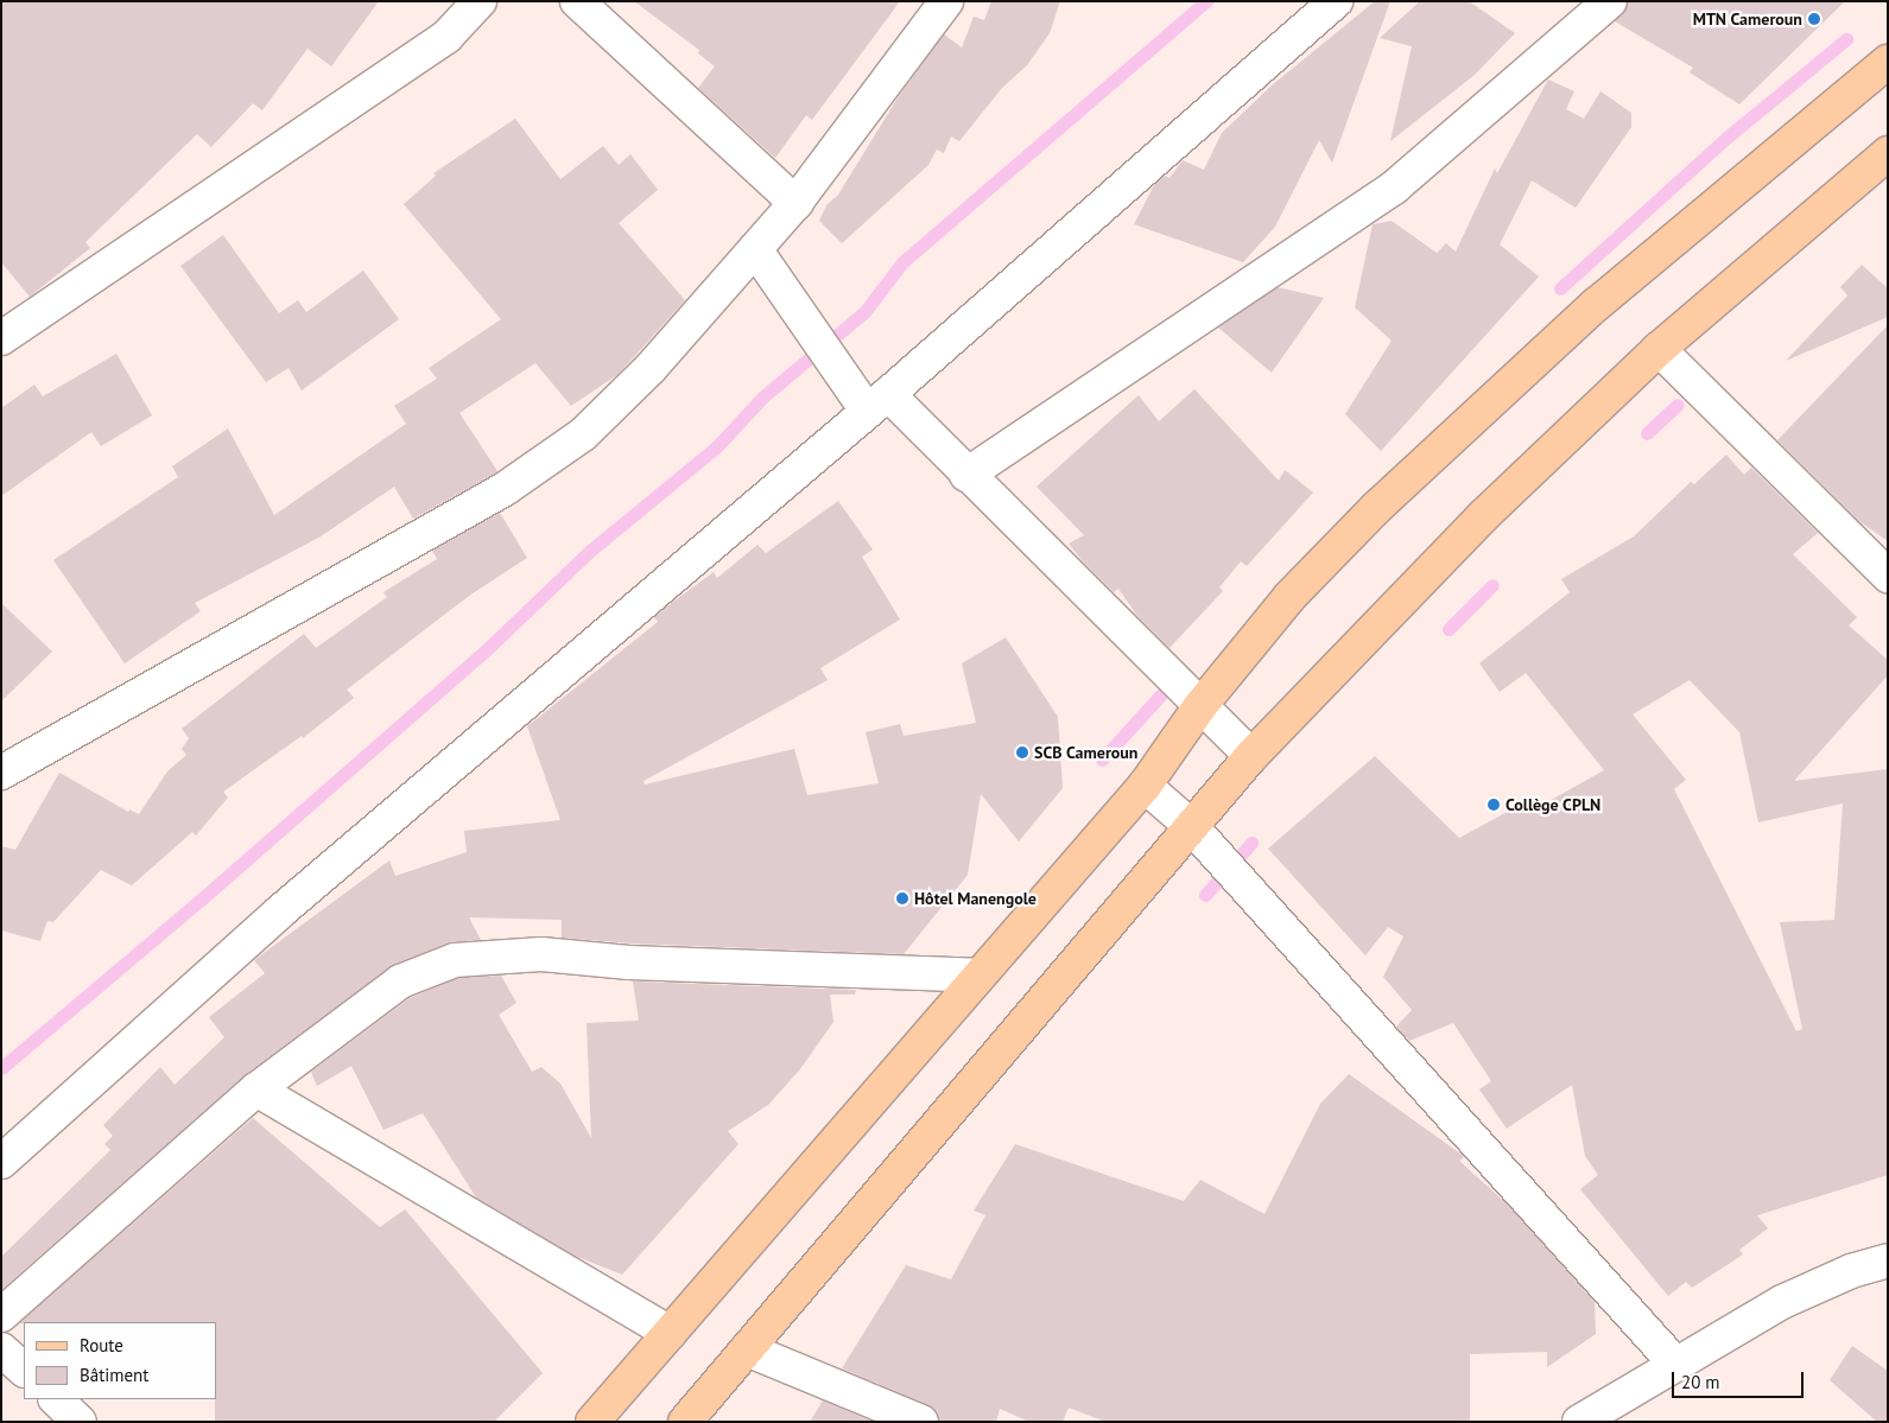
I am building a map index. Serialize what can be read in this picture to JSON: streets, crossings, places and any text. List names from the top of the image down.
{
  "places": [
    "MTN Cameroun",
    "SCB Cameroun",
    "Collège CPLN",
    "Hôtel Manengole"
  ],
  "legend": ["Route", "Bâtiment"],
  "scale_bar": "20 m"
}
